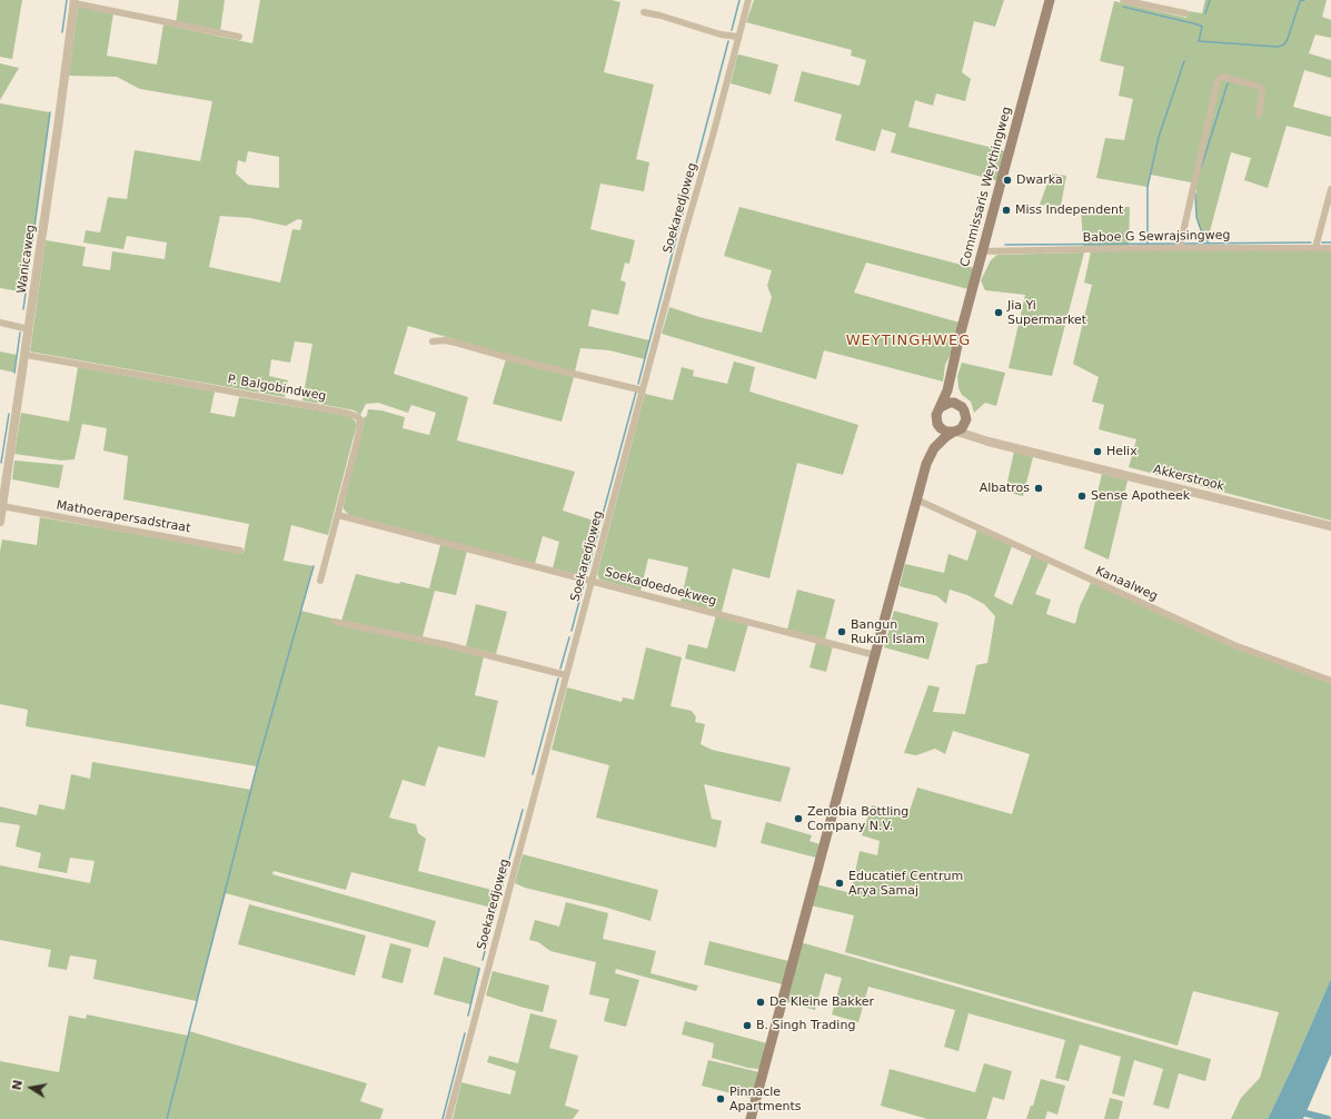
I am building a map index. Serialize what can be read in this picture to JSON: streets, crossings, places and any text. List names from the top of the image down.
{
  "streets": {
    "main road": ["Commissaris Weythingweg"],
    "street": [
      "Soekaredjoweg",
      "Baboe G Sewrajsingweg",
      "Wanicaweg",
      "P. Balgobindweg",
      "Akkerstrook",
      "Mathoerapersadstraat",
      "Kanaalweg",
      "Soekadoedoekweg"
    ]
  },
  "crossings": [
    ["Commissaris Weythingweg", "Baboe G Sewrajsingweg"],
    ["Commissaris Weythingweg", "Akkerstrook"],
    ["Soekaredjoweg", "Soekadoedoekweg"],
    ["Wanicaweg", "P. Balgobindweg"],
    ["Wanicaweg", "Mathoerapersadstraat"],
    ["P. Balgobindweg", "Soekadoedoekweg"]
  ],
  "districts": ["WEYTINGHWEG"],
  "places": [
    "Dwarka",
    "Miss Independent",
    "Jia Yi Supermarket",
    "Helix",
    "Albatros",
    "Sense Apotheek",
    "Bangun Rukun Islam",
    "Zenobia Bottling Company N.V.",
    "Educatief Centrum Arya Samaj",
    "De Kleine Bakker",
    "B. Singh Trading",
    "Pinnacle Apartments"
  ],
  "north": "left"
}
